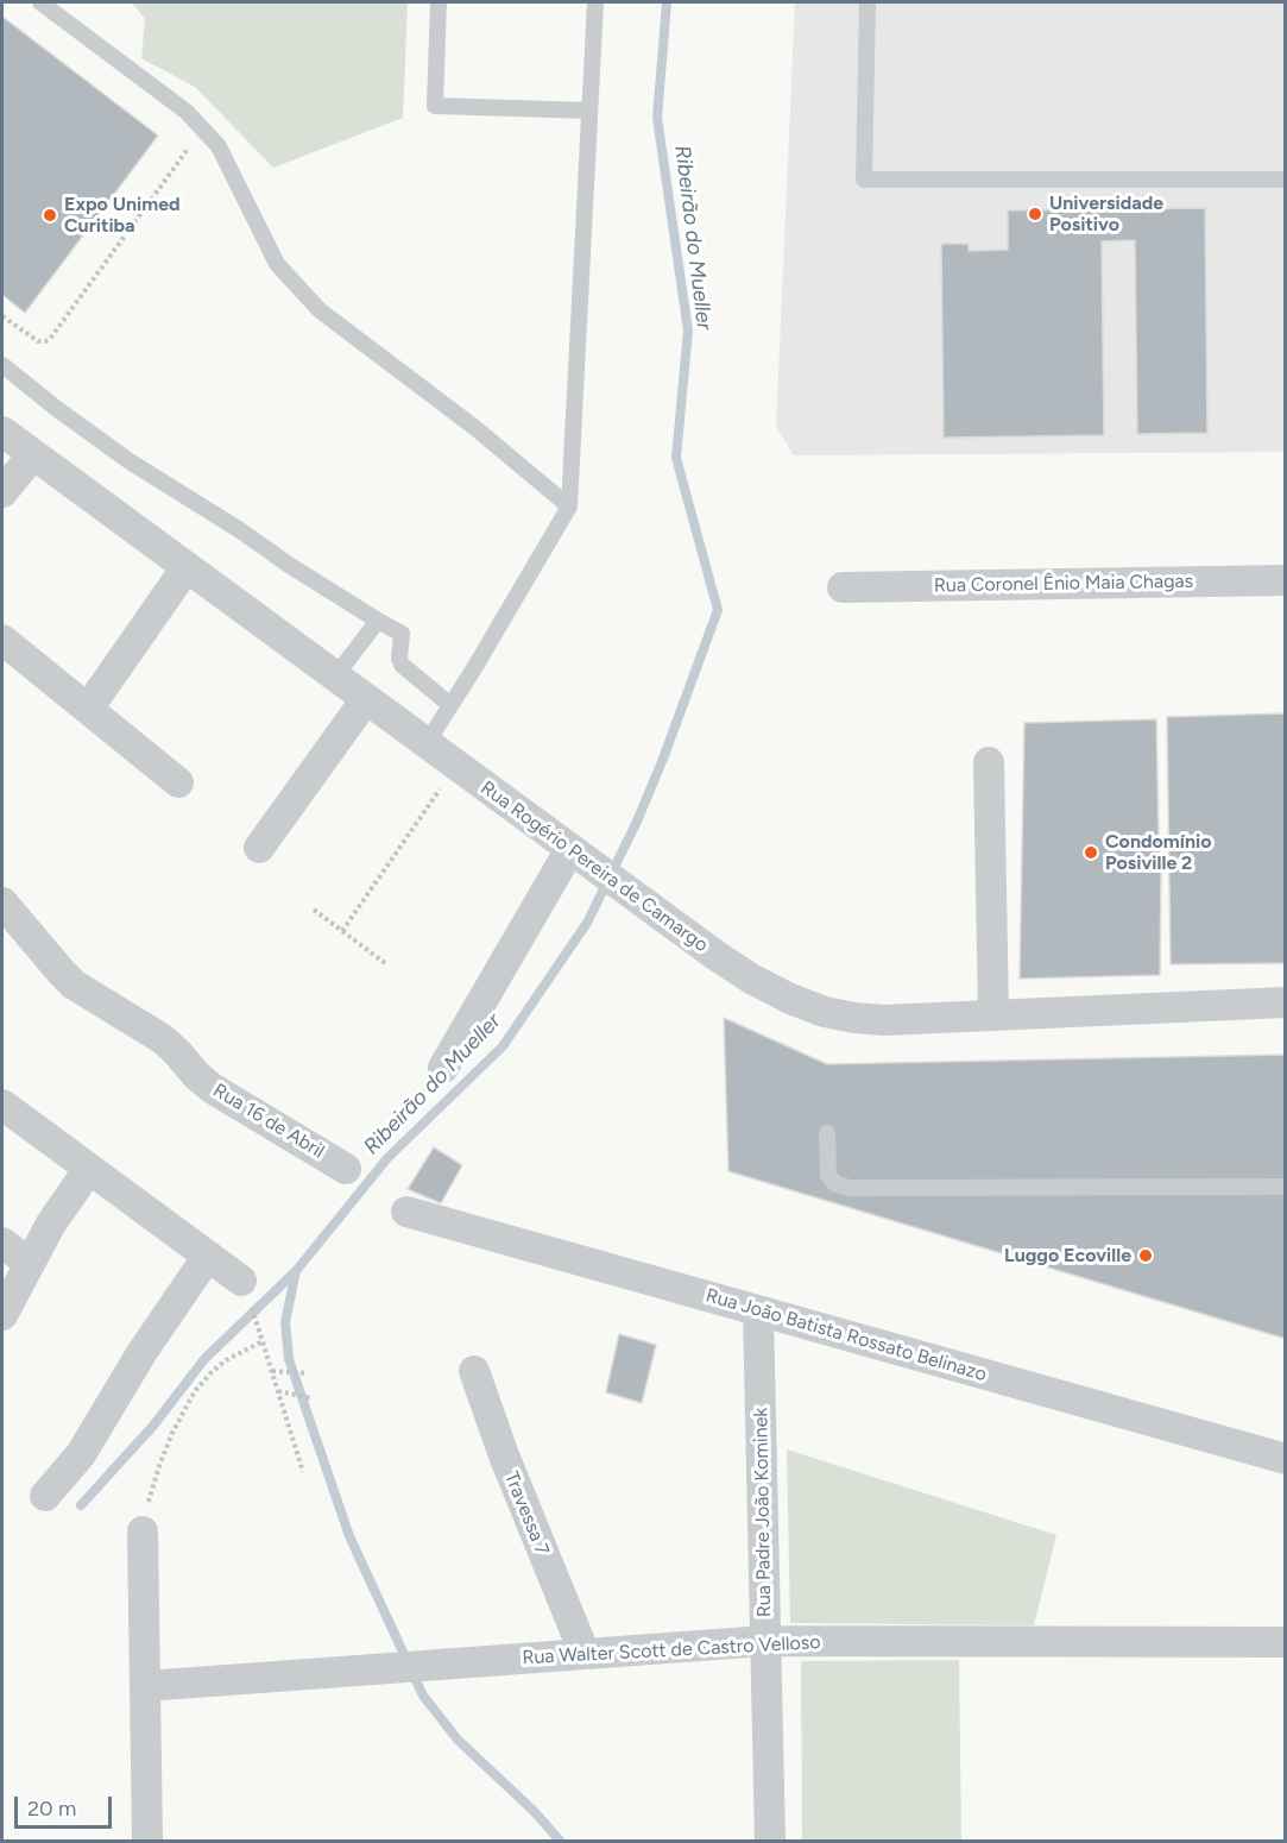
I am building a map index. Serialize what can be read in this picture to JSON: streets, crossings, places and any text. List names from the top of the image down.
{
  "streets": {
    "street": [
      "Rua Coronel Ênio Maia Chagas",
      "Rua Rogério Pereira de Camargo",
      "Rua 16 de Abril",
      "Rua João Batista Rossato Belinazo",
      "Rua Padre João Kominek",
      "Travessa 7",
      "Rua Walter Scott de Castro Velloso"
    ]
  },
  "crossings": [
    ["Rua João Batista Rossato Belinazo", "Rua Padre João Kominek"],
    ["Rua Padre João Kominek", "Rua Walter Scott de Castro Velloso"],
    ["Travessa 7", "Rua Walter Scott de Castro Velloso"]
  ],
  "water": ["Ribeirão do Mueller"],
  "places": [
    "Universidade Positivo",
    "Expo Unimed Curitiba",
    "Condomínio Posiville 2",
    "Luggo Ecoville"
  ],
  "scale_bar": "20 m"
}
